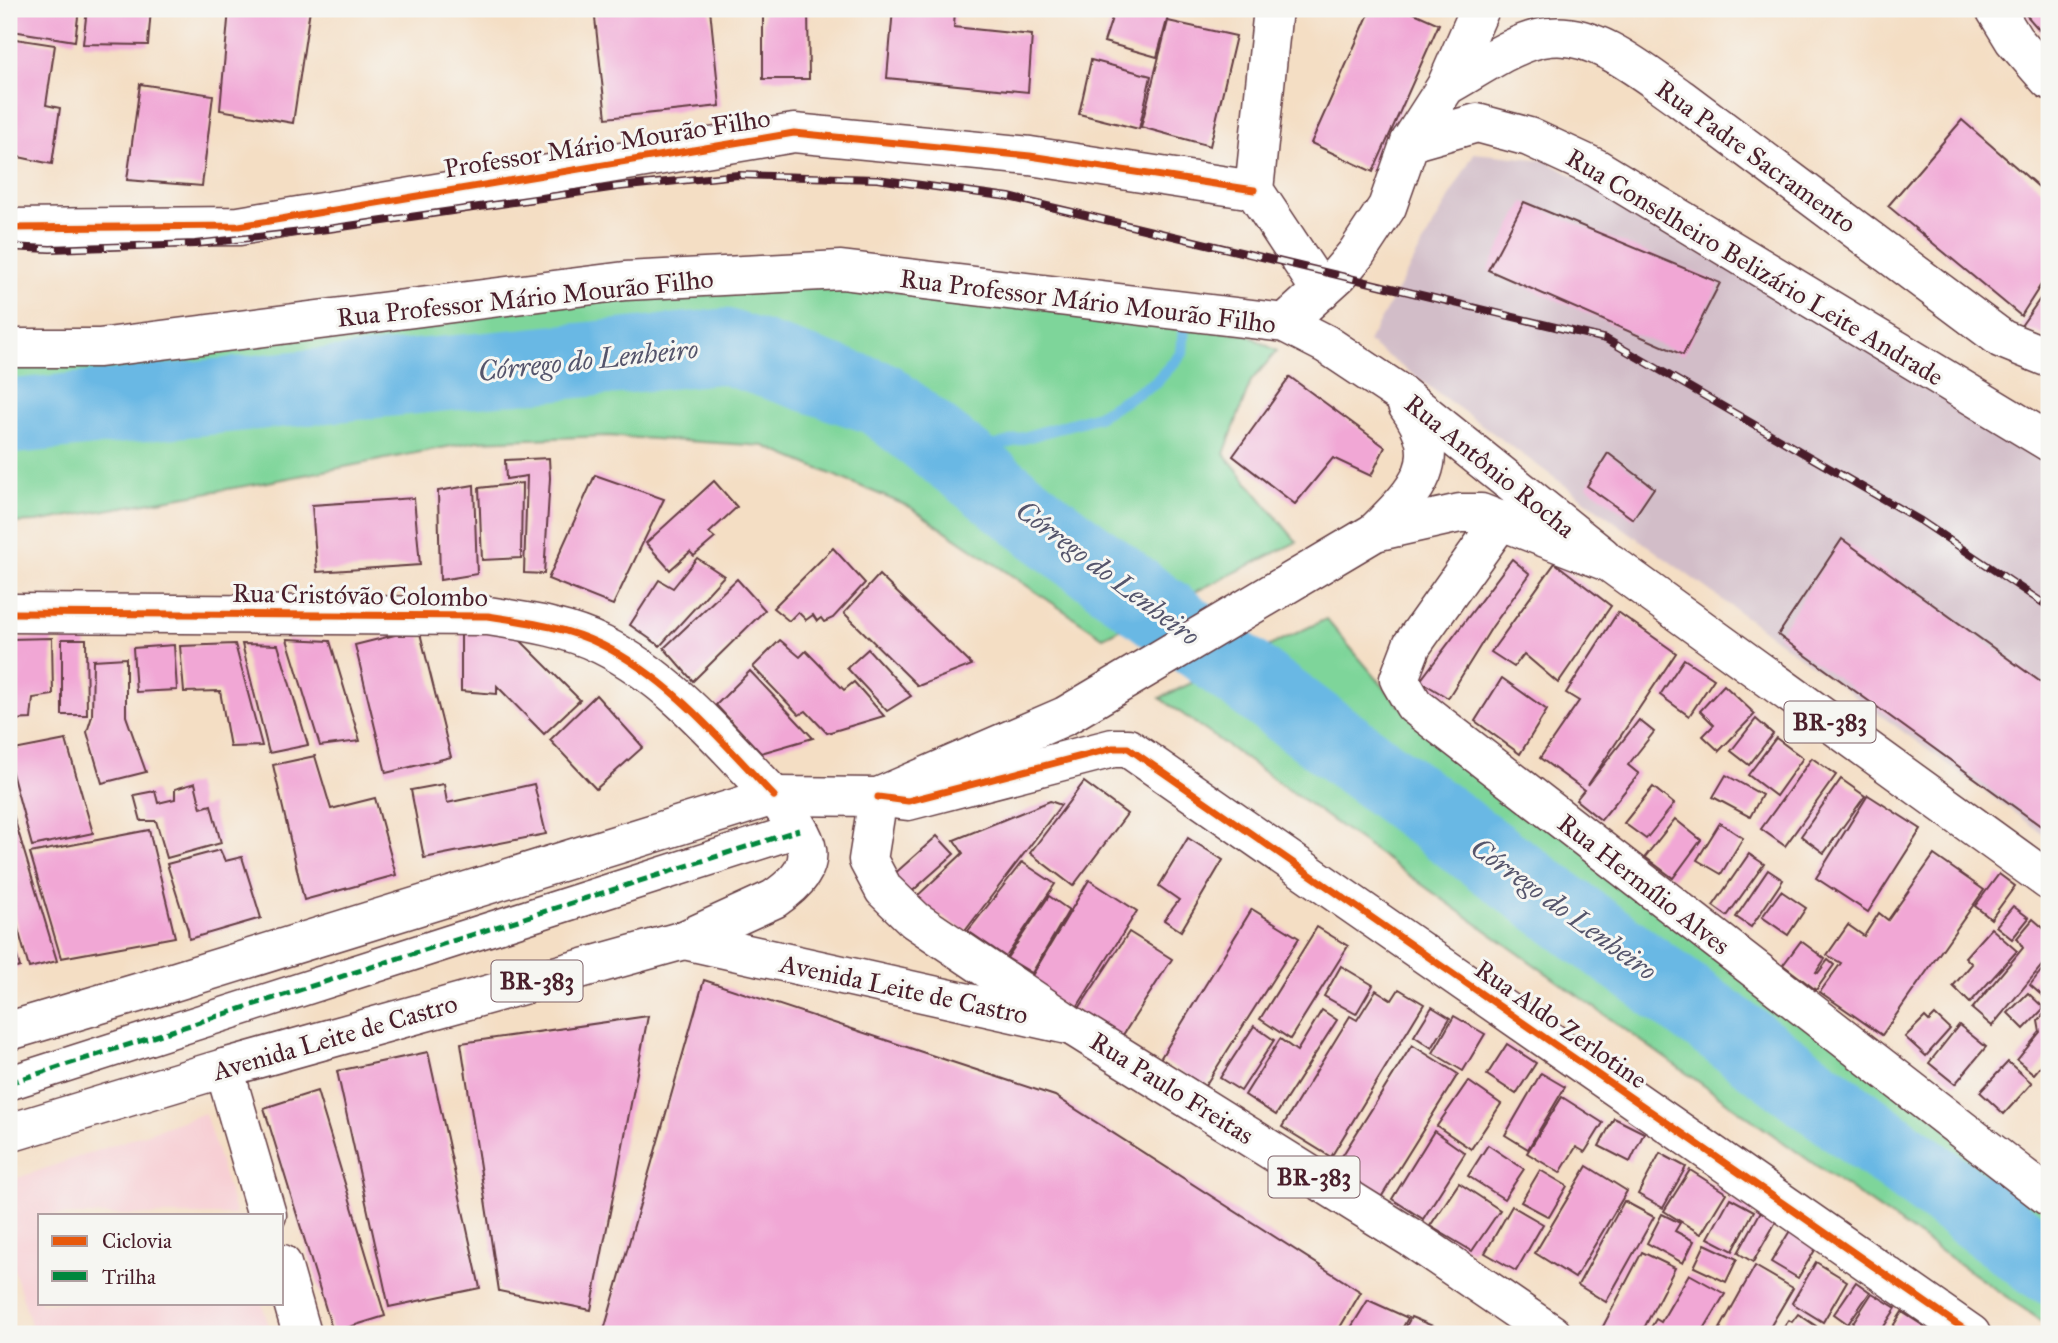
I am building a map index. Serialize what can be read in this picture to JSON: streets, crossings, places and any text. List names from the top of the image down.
{
  "streets": {
    "main road": [
      "Professor Mário Mourão Filho",
      "Rua Padre Sacramento",
      "Rua Conselheiro Belizário Leite Andrade",
      "Rua Professor Mário Mourão Filho",
      "Rua Antônio Rocha",
      "Rua Cristóvão Colombo",
      "BR-383",
      "Rua Hermílio Alves",
      "Avenida Leite de Castro",
      "Rua Aldo Zerlotine",
      "Rua Paulo Freitas"
    ]
  },
  "crossings": [
    ["Rua Professor Mário Mourão Filho", "Rua Antônio Rocha"],
    ["Rua Antônio Rocha", "Rua Cristóvão Colombo"],
    ["Rua Antônio Rocha", "BR-383"],
    ["Rua Antônio Rocha", "Rua Hermílio Alves"],
    ["Rua Antônio Rocha", "Rua Aldo Zerlotine"],
    ["Rua Antônio Rocha", "Rua Paulo Freitas"],
    ["Rua Cristóvão Colombo", "BR-383"],
    ["Avenida Leite de Castro", "Rua Paulo Freitas"],
    ["Rua Aldo Zerlotine", "Rua Paulo Freitas"]
  ],
  "water": ["Córrego do Lenheiro"],
  "legend": ["Ciclovia", "Trilha"]
}
